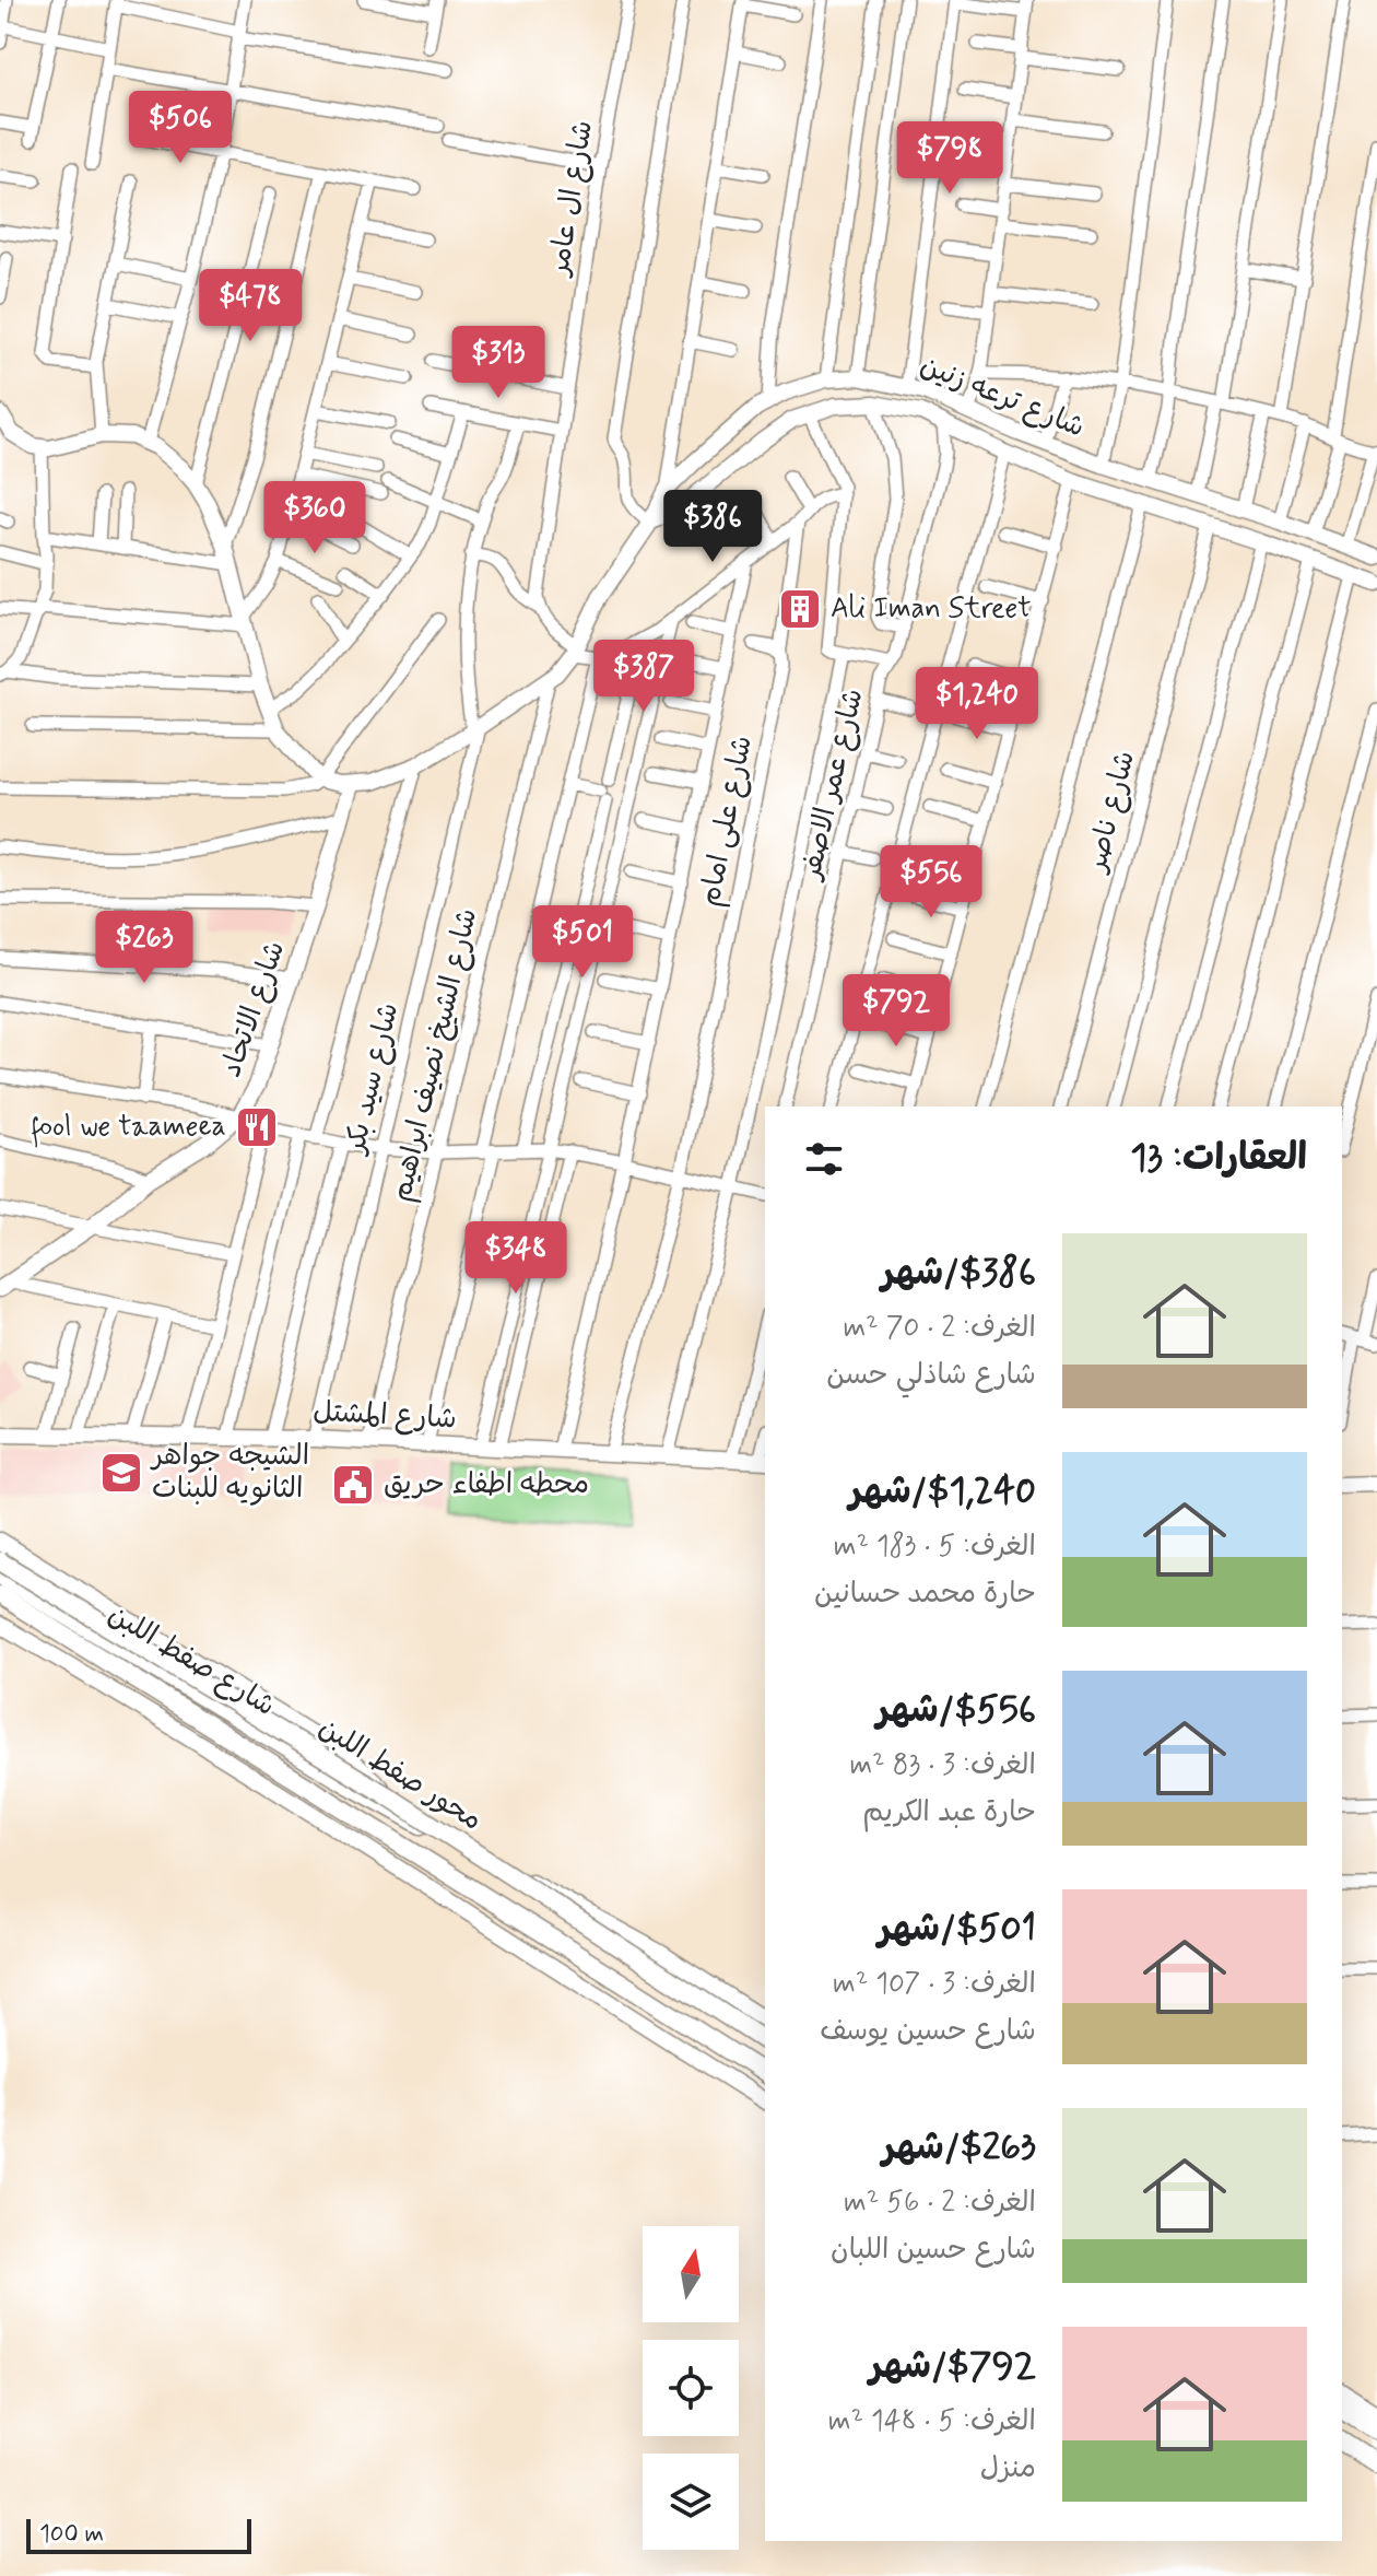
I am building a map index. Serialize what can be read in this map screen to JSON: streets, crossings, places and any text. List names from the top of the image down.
{
  "streets": {
    "main road": ["محور صفط اللبن"],
    "street": [
      "شارع ال عامر",
      "شارع ترعه زنين",
      "شارع عمر الاصفر",
      "شارع ناصر",
      "شارع على امام",
      "شارع الاتحاد",
      "شارع الشيخ نصيف ابراهيم",
      "شارع سيد بكر",
      "شارع المشتل",
      "شارع صفط اللبن"
    ]
  },
  "crossings": [
    ["شارع ترعه زنين", "شارع عمر الاصفر"],
    ["شارع ترعه زنين", "شارع ناصر"],
    ["شارع ترعه زنين", "شارع الاتحاد"],
    ["شارع ترعه زنين", "شارع الشيخ نصيف ابراهيم"],
    ["شارع ترعه زنين", "شارع سيد بكر"],
    ["شارع الشيخ نصيف ابراهيم", "شارع المشتل"],
    ["شارع سيد بكر", "شارع المشتل"]
  ],
  "places": {
    "building": ["Ali Iman Street"],
    "restaurant": ["fool we taameea"],
    "school or university": ["الشيجه جواهر الثانويه للبنات"],
    "public building": ["محطه اطفاء حريق"]
  },
  "scale_bar": "100 m",
  "north": "top",
  "page": {
    "price": [
      "$506",
      "$798",
      "$478",
      "$313",
      "$360",
      "$386",
      "$387",
      "$1,240",
      "$556",
      "$501",
      "$263",
      "$792",
      "$348"
    ],
    "heading": "العقارات: 13",
    "list": [
      {
        "name": "$386/شهر",
        "note": "الغرف: 2 · 70 m² · شارع شاذلي حسن"
      },
      {
        "name": "$1,240/شهر",
        "note": "الغرف: 5 · 183 m² · حارة محمد حسانين"
      },
      {
        "name": "$556/شهر",
        "note": "الغرف: 3 · 83 m² · حارة عبد الكريم"
      },
      {
        "name": "$501/شهر",
        "note": "الغرف: 3 · 107 m² · شارع حسين يوسف"
      },
      {
        "name": "$263/شهر",
        "note": "الغرف: 2 · 56 m² · شارع حسين اللبان"
      },
      {
        "name": "$792/شهر",
        "note": "الغرف: 5 · 148 m² · منزل"
      }
    ],
    "scale": "100 m"
  }
}
